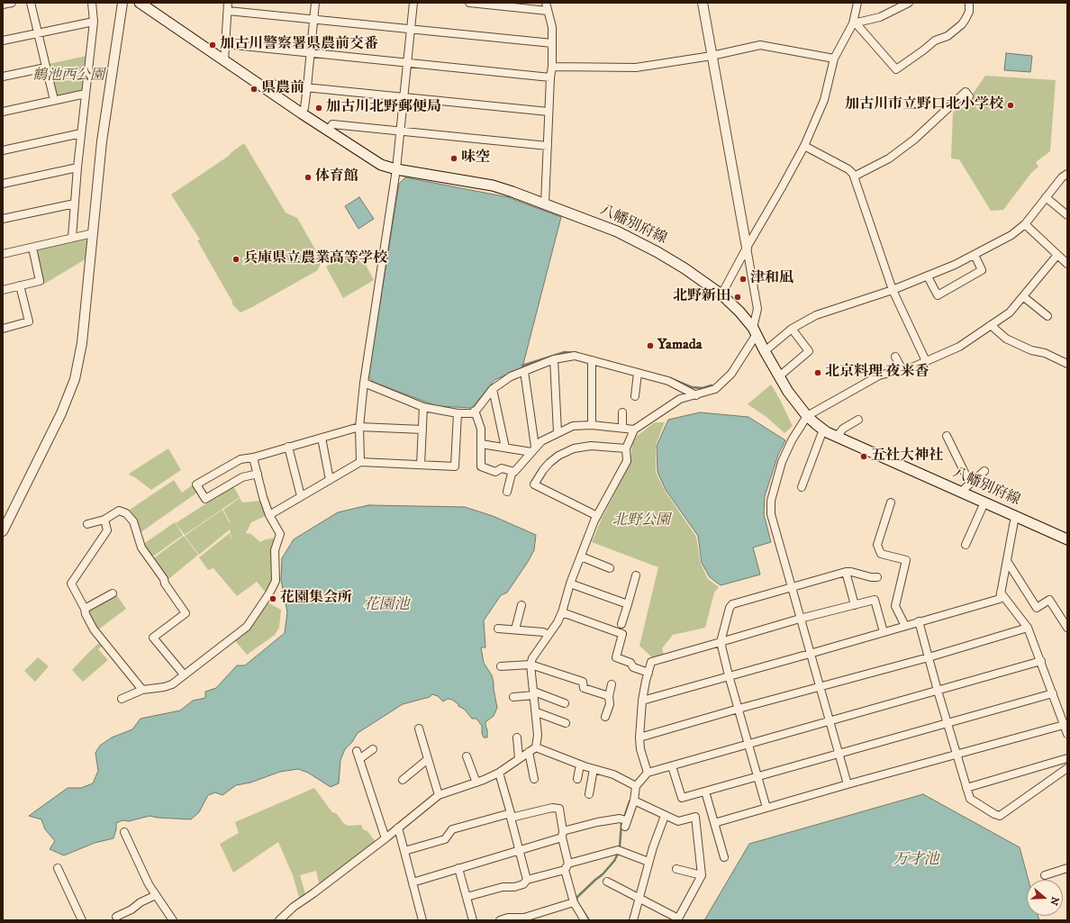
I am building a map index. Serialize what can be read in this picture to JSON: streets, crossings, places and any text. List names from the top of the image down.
{
  "streets": {
    "main road": ["八幡別府線"]
  },
  "water": ["花園池", "万才池"],
  "parks": ["鶴池西公園", "北野公園"],
  "places": [
    "加古川警察署県農前交番",
    "県農前",
    "加古川市立野口北小学校",
    "加古川北野郵便局",
    "味空",
    "体育館",
    "兵庫県立農業高等学校",
    "津和凪",
    "北野新田",
    "Yamada",
    "北京料理 夜来香",
    "五社大神社",
    "花園集会所"
  ],
  "north": "right"
}
